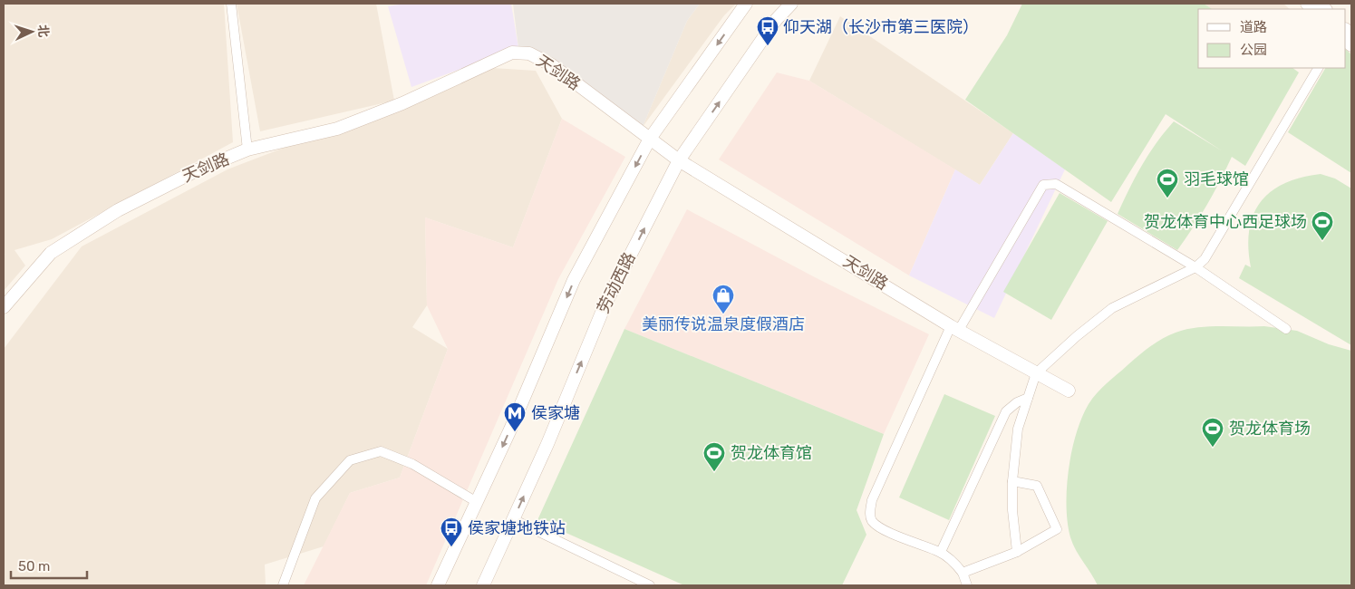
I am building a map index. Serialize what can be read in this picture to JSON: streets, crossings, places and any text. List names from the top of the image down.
{
  "streets": {
    "main road": ["天剑路", "劳动西路"]
  },
  "crossings": [
    ["天剑路", "劳动西路"]
  ],
  "places": {
    "bus stop": ["仰天湖（长沙市第三医院）", "侯家塘地铁站"],
    "sports": [
      "羽毛球馆",
      "贺龙体育中心西足球场",
      "贺龙体育场",
      "贺龙体育馆"
    ],
    "shop": ["美丽传说温泉度假酒店"],
    "metro station": ["侯家塘"]
  },
  "legend": ["道路", "公园"],
  "scale_bar": "50 m",
  "north": "right"
}
